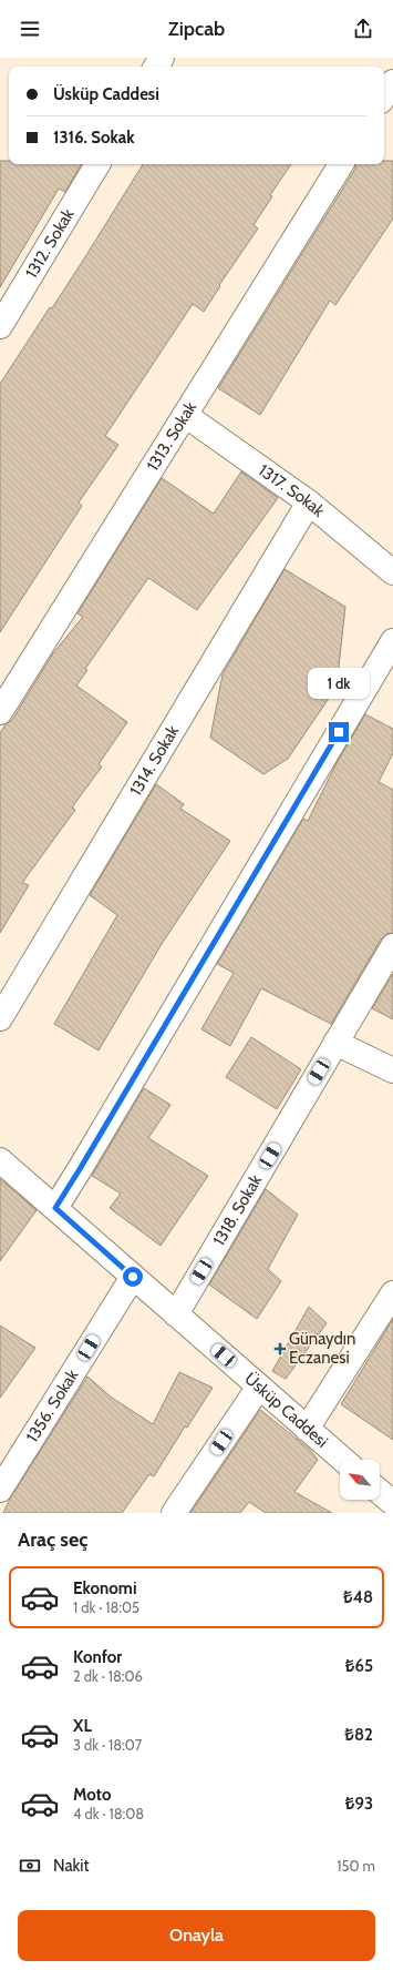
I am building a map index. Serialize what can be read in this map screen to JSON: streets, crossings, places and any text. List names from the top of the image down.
{
  "streets": {
    "street": [
      "1312. Sokak",
      "1313. Sokak",
      "1317. Sokak",
      "1314. Sokak",
      "1318. Sokak",
      "1356. Sokak",
      "Üsküp Caddesi"
    ]
  },
  "crossings": [
    ["1313. Sokak", "1317. Sokak"],
    ["1317. Sokak", "1314. Sokak"],
    ["1318. Sokak", "Üsküp Caddesi"],
    ["1356. Sokak", "Üsküp Caddesi"]
  ],
  "places": {
    "health": ["Günaydın Eczanesi"]
  },
  "north": "top left",
  "page": {
    "header": "Zipcab",
    "banner": ["Üsküp Caddesi", "1316. Sokak"],
    "bubble": "1 dk",
    "heading": "Araç seç",
    "list": [
      {
        "name": "Ekonomi",
        "note": "1 dk · 18:05",
        "value": "₺48"
      },
      {
        "name": "Konfor",
        "note": "2 dk · 18:06",
        "value": "₺65"
      },
      {
        "name": "XL",
        "note": "3 dk · 18:07",
        "value": "₺82"
      },
      {
        "name": "Moto",
        "note": "4 dk · 18:08",
        "value": "₺93"
      }
    ],
    "pay": ["Nakit", "150 m"],
    "buttons": "Onayla"
  }
}
